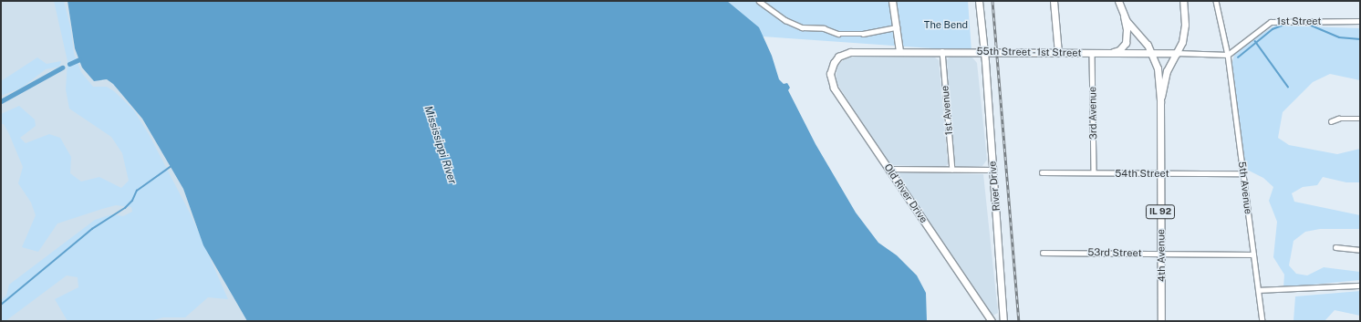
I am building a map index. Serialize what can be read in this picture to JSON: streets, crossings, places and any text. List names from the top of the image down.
{
  "streets": {
    "street": [
      "1st Street",
      "55th Street - 1st Street",
      "1st Avenue",
      "3rd Avenue",
      "54th Street",
      "River Drive",
      "5th Avenue",
      "Old River Drive",
      "IL 92",
      "53rd Street",
      "4th Avenue"
    ]
  },
  "crossings": [
    ["1st Street", "55th Street - 1st Street"],
    ["1st Street", "5th Avenue"],
    ["55th Street - 1st Street", "1st Avenue"],
    ["55th Street - 1st Street", "3rd Avenue"],
    ["55th Street - 1st Street", "River Drive"],
    ["55th Street - 1st Street", "5th Avenue"],
    ["55th Street - 1st Street", "Old River Drive"],
    ["55th Street - 1st Street", "IL 92"],
    ["55th Street - 1st Street", "4th Avenue"],
    ["3rd Avenue", "54th Street"],
    ["54th Street", "5th Avenue"],
    ["54th Street", "4th Avenue"],
    ["5th Avenue", "53rd Street"],
    ["IL 92", "4th Avenue"],
    ["53rd Street", "4th Avenue"]
  ],
  "water": ["Mississippi River"],
  "parks": ["The Bend"]
}
